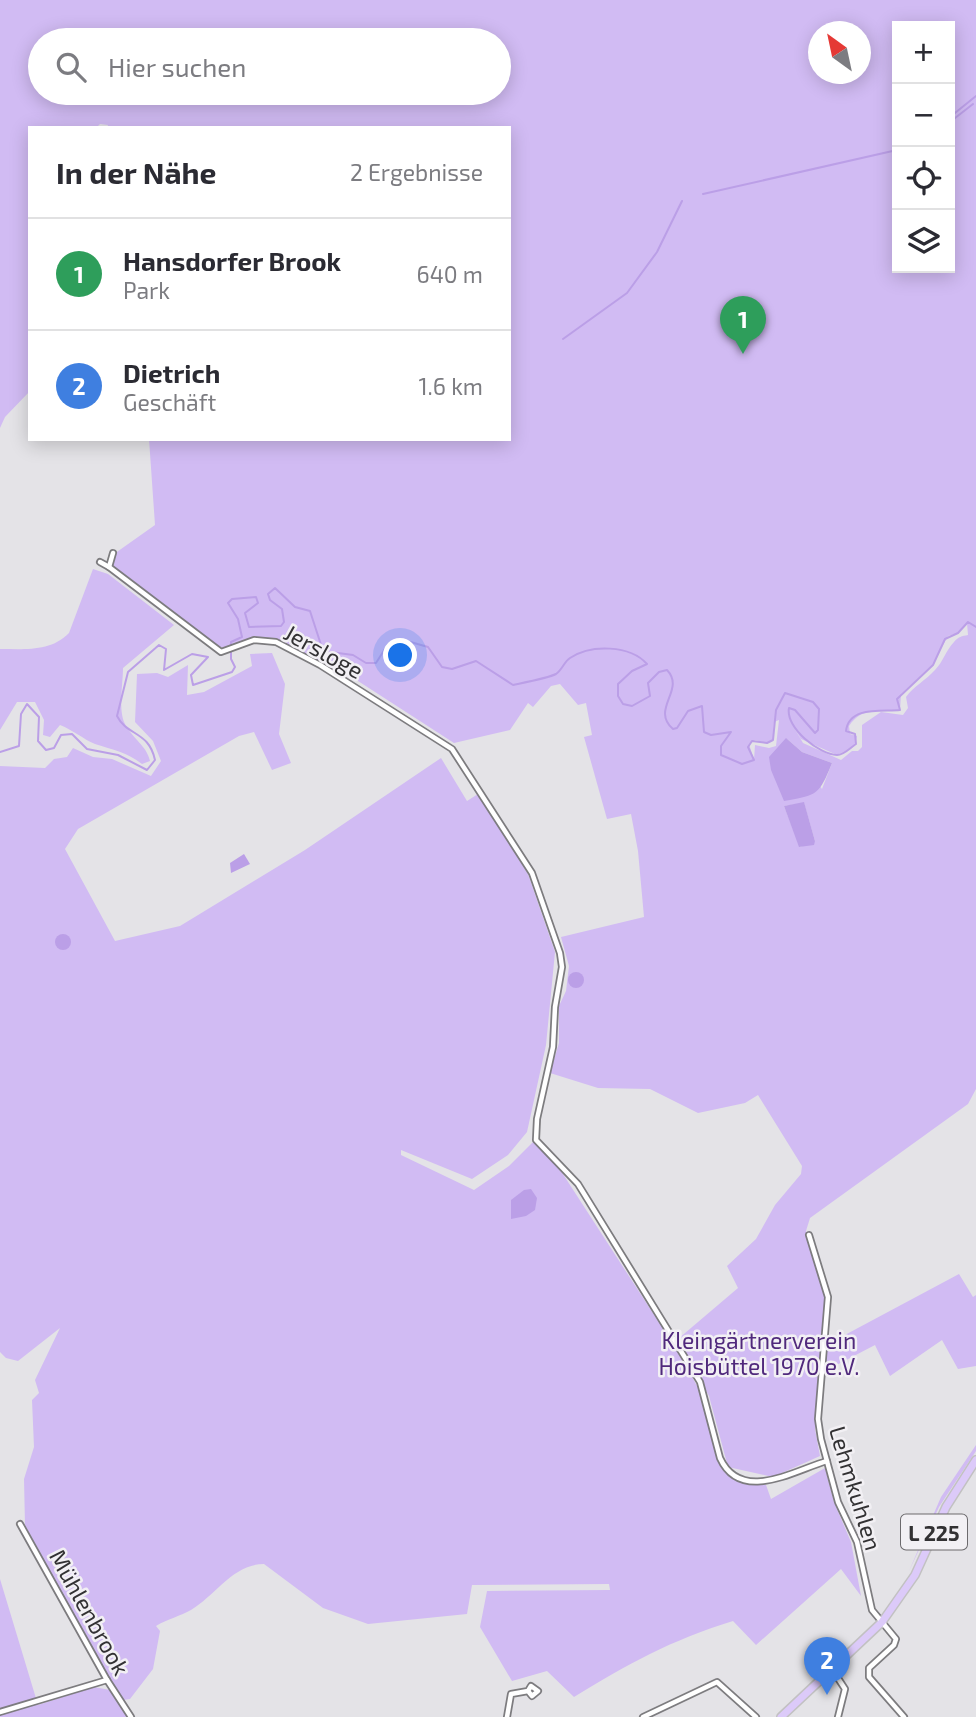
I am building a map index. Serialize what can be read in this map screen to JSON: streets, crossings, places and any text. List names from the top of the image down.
{
  "streets": {
    "main road": ["L 225"],
    "street": ["Jersloge", "Lehmkuhlen", "Mühlenbrook"]
  },
  "crossings": [
    ["Jersloge", "Lehmkuhlen"],
    ["Lehmkuhlen", "L 225"]
  ],
  "parks": ["Kleingärtnerverein Hoisbüttel 1970 e.V."],
  "north": "top left",
  "page": {
    "map_buttons": ["+", "−"],
    "search": "Hier suchen",
    "heading": ["In der Nähe", "2 Ergebnisse"],
    "list": [
      {
        "mark": "1",
        "name": "Hansdorfer Brook",
        "note": "Park",
        "value": "640 m"
      },
      {
        "mark": "2",
        "name": "Dietrich",
        "note": "Geschäft",
        "value": "1.6 km"
      }
    ],
    "pins": ["1", "2"]
  }
}
